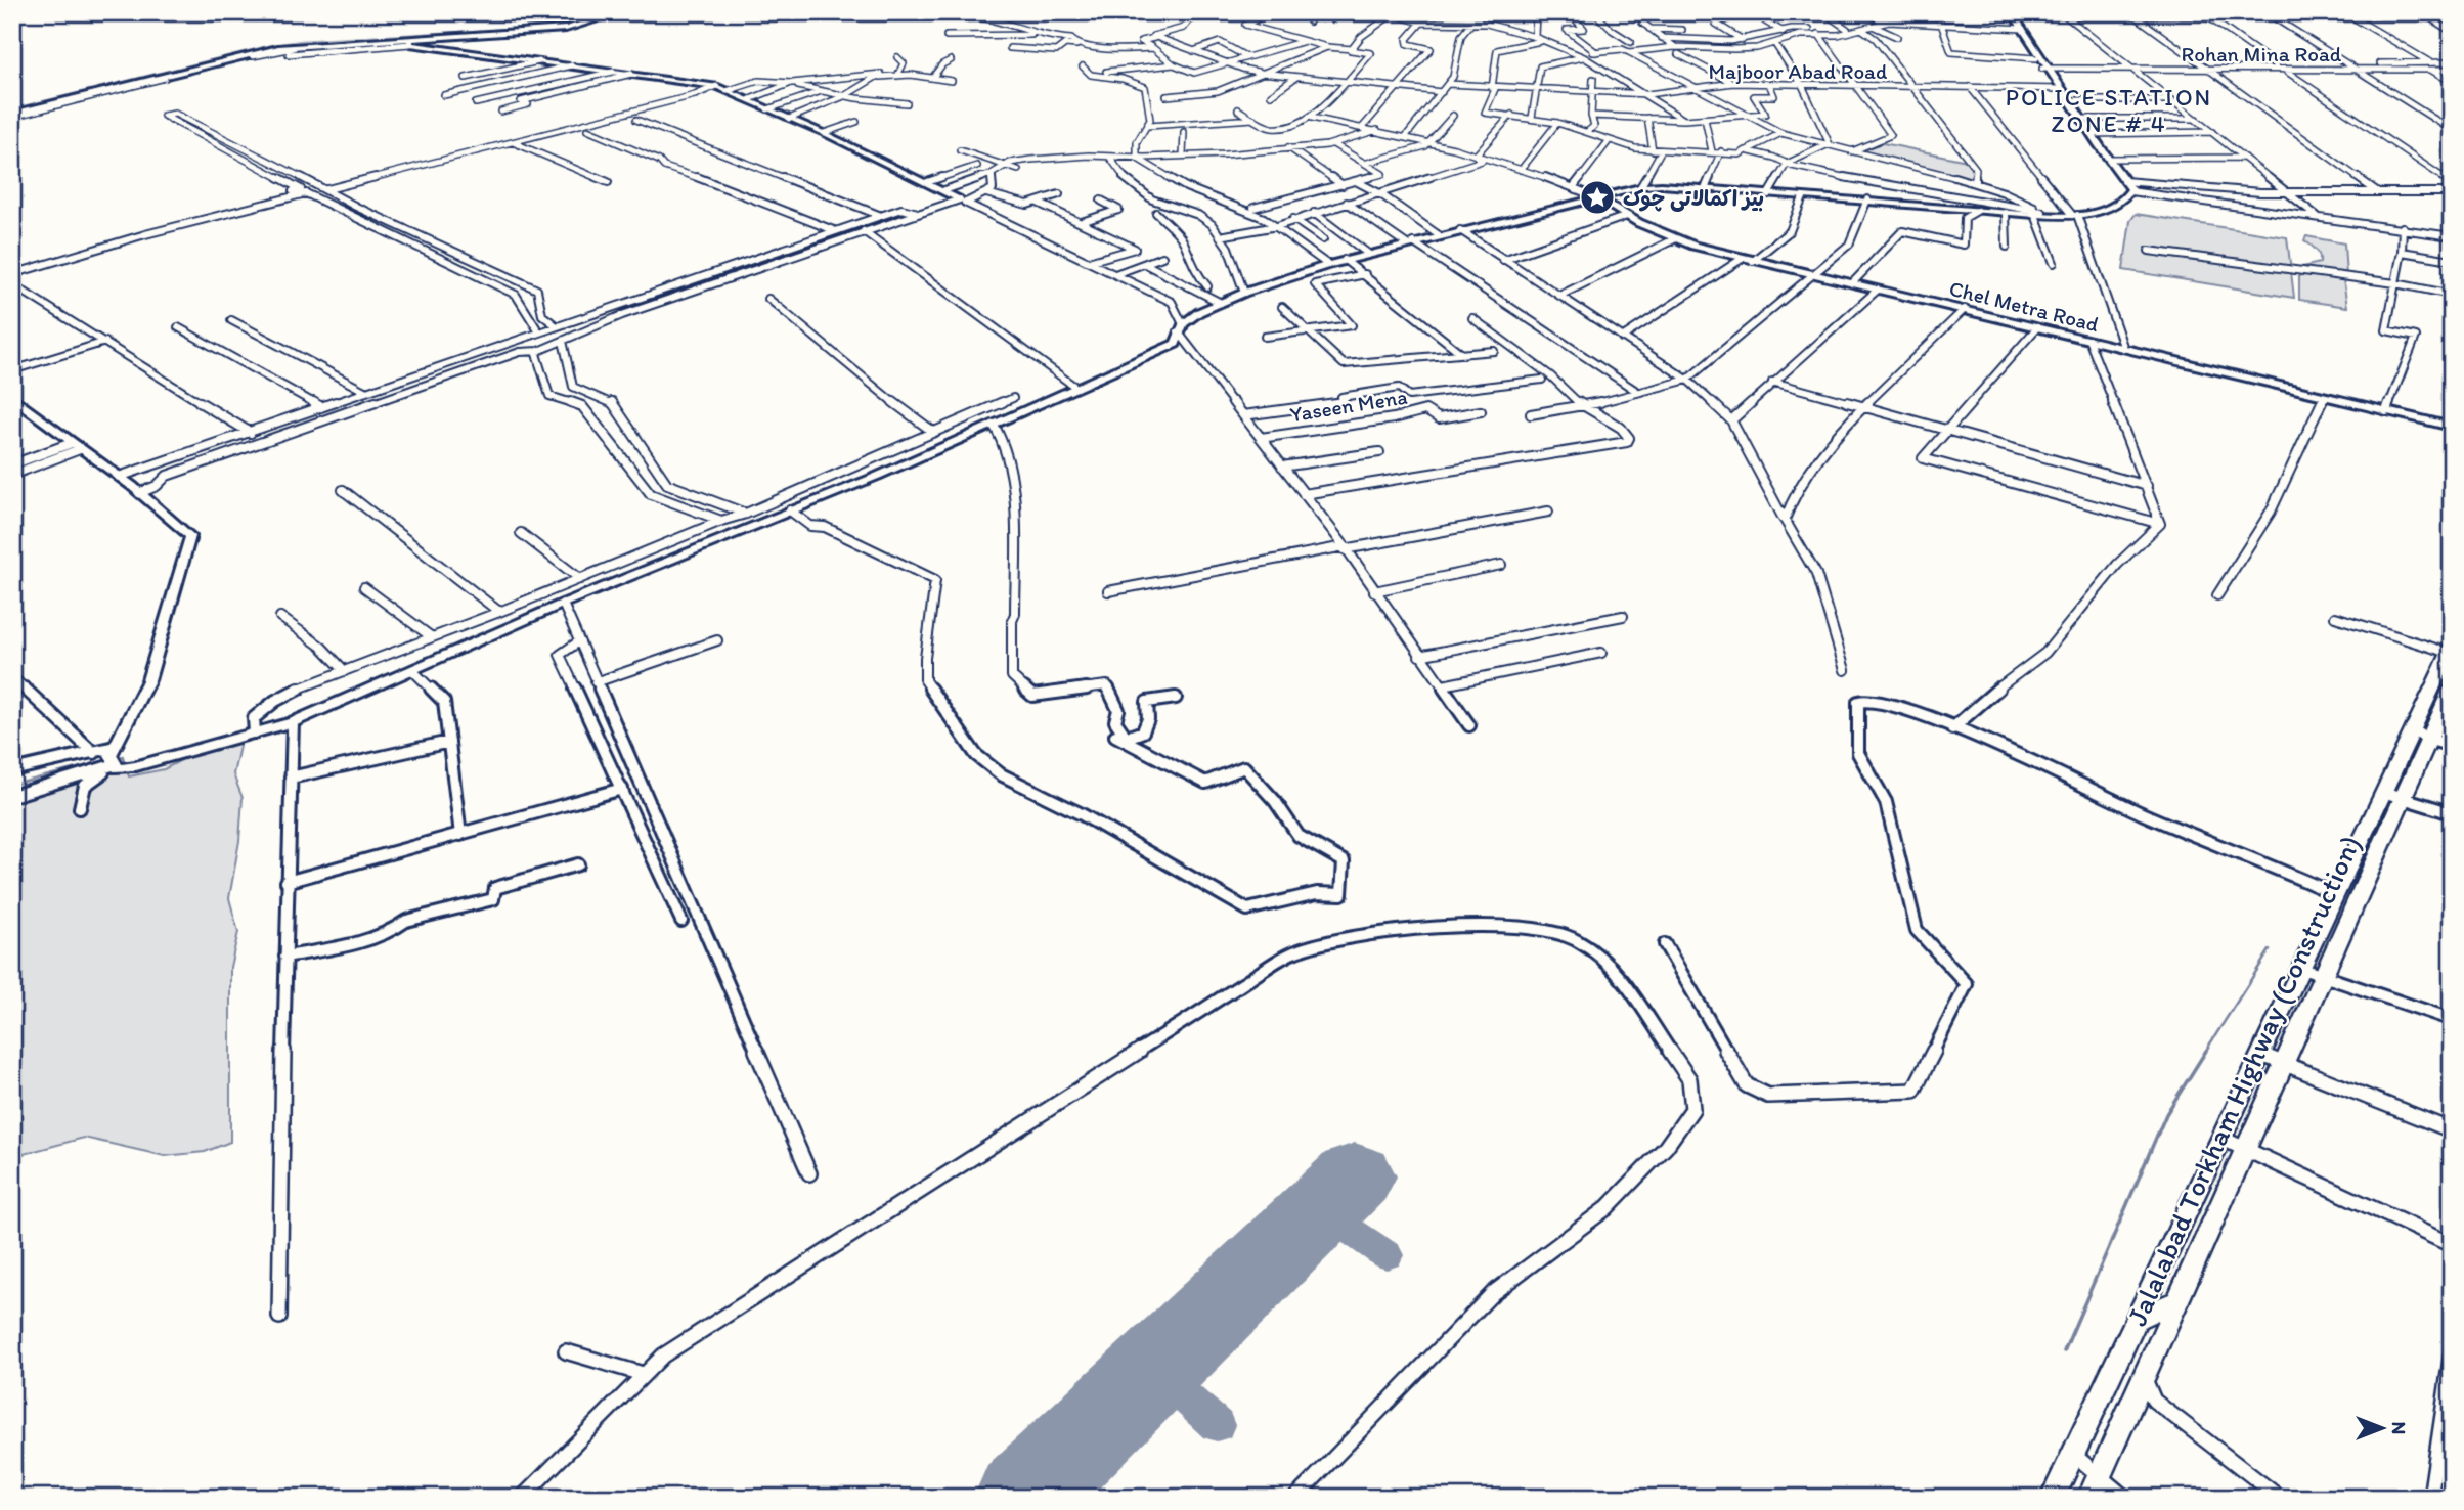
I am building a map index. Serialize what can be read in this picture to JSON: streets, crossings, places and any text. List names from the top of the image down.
{
  "streets": {
    "highway": ["Jalalabad Torkham Highway (Construction)"],
    "street": [
      "Rohan Mina Road",
      "Majboor Abad Road",
      "Chel Metra Road",
      "Yaseen Mena"
    ]
  },
  "districts": ["POLICE STATION ZONE # 4"],
  "places": {
    "place": ["بیز اکمالاتی چوک"]
  },
  "north": "right"
}
